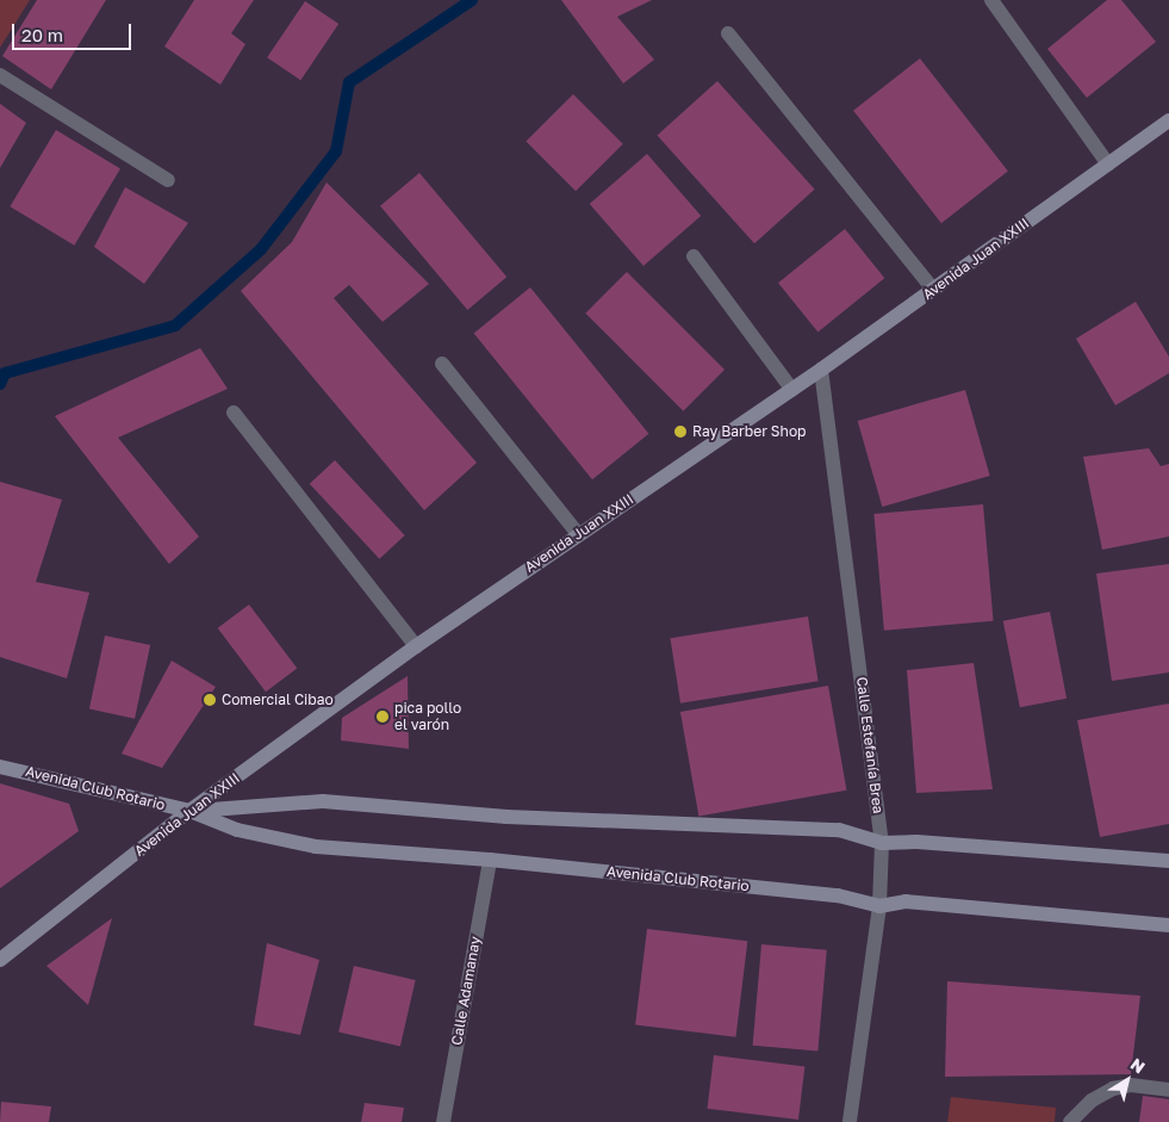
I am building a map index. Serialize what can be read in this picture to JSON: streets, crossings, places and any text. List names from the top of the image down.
{
  "streets": {
    "main road": ["Avenida Juan XXIII", "Avenida Club Rotario"],
    "street": ["Calle Estefanía Brea", "Calle Adamanay"]
  },
  "crossings": [
    ["Avenida Juan XXIII", "Calle Estefanía Brea"],
    ["Avenida Juan XXIII", "Avenida Club Rotario"],
    ["Calle Estefanía Brea", "Avenida Club Rotario"],
    ["Avenida Club Rotario", "Calle Adamanay"]
  ],
  "places": ["Ray Barber Shop", "Comercial Cibao", "pica pollo el varón"],
  "scale_bar": "20 m",
  "north": "top right"
}
